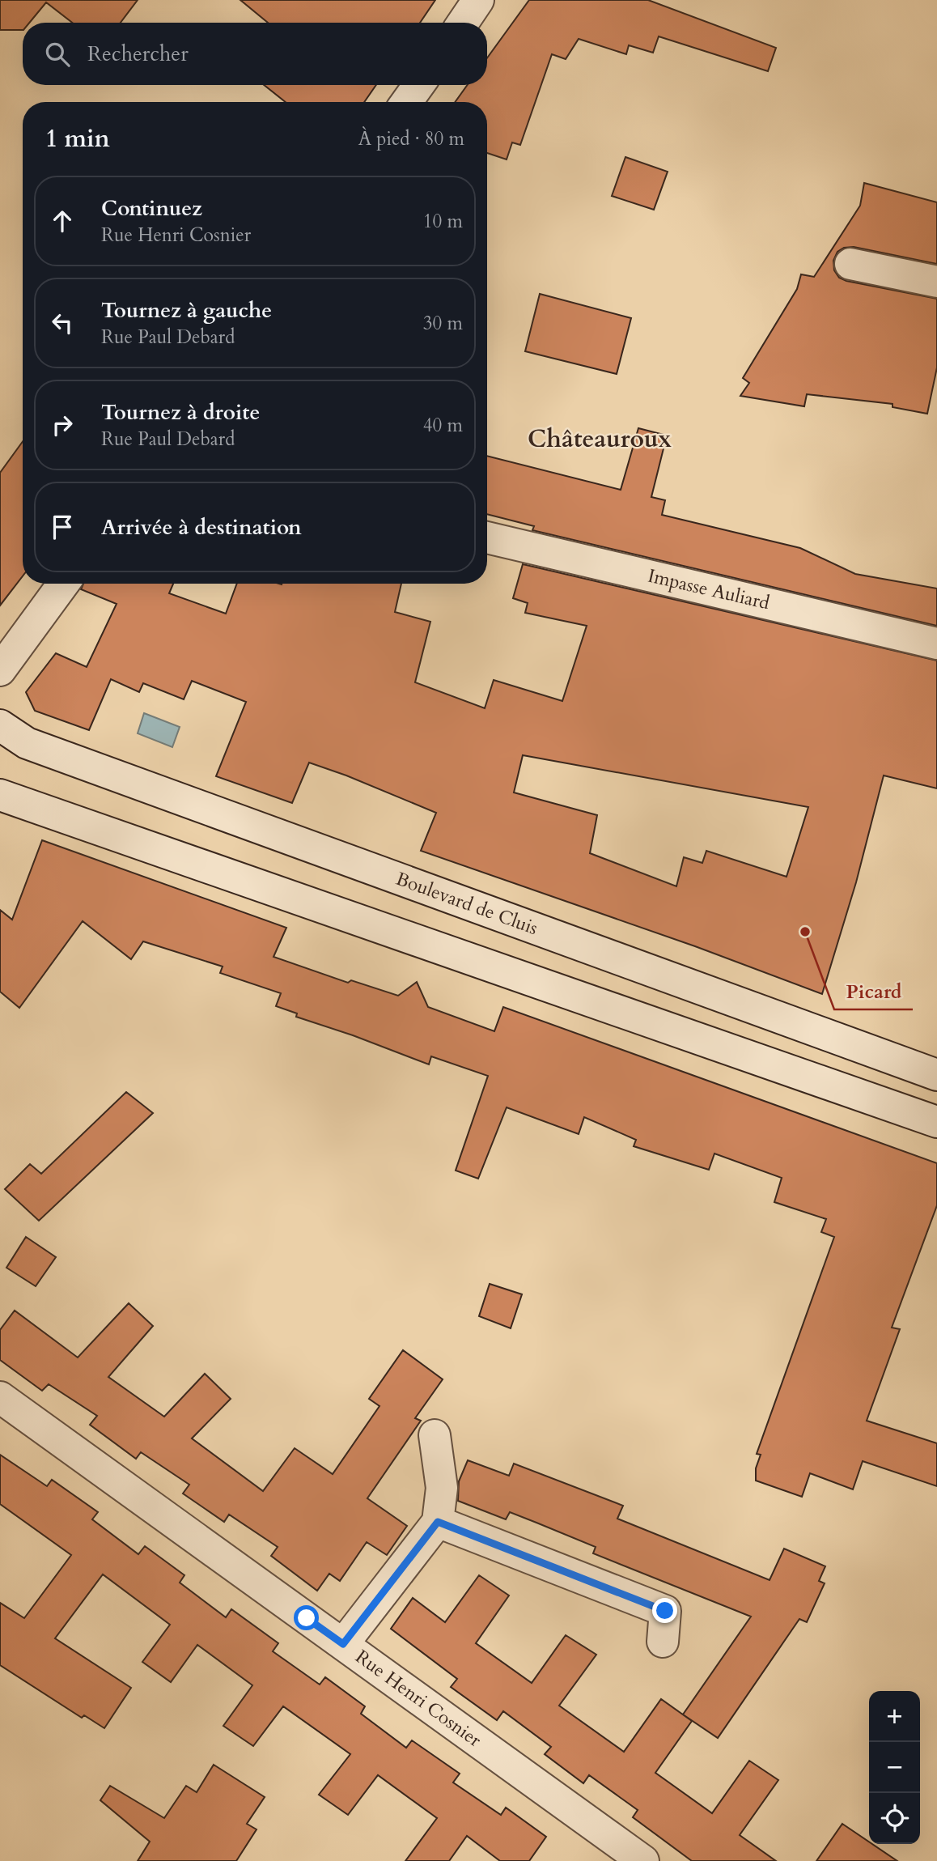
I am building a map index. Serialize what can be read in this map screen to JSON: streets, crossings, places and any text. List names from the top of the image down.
{
  "streets": {
    "street": ["Impasse Auliard", "Boulevard de Cluis", "Rue Henri Cosnier"]
  },
  "districts": ["Châteauroux"],
  "places": ["Picard"],
  "page": {
    "search": "Rechercher",
    "heading": ["1 min", "À pied · 80 m"],
    "list": [
      ["Continuez", "Rue Henri Cosnier", "10 m"],
      ["Tournez à gauche", "Rue Paul Debard", "30 m"],
      ["Tournez à droite", "Rue Paul Debard", "40 m"],
      "Arrivée à destination"
    ],
    "map_buttons": ["+", "−"]
  }
}
